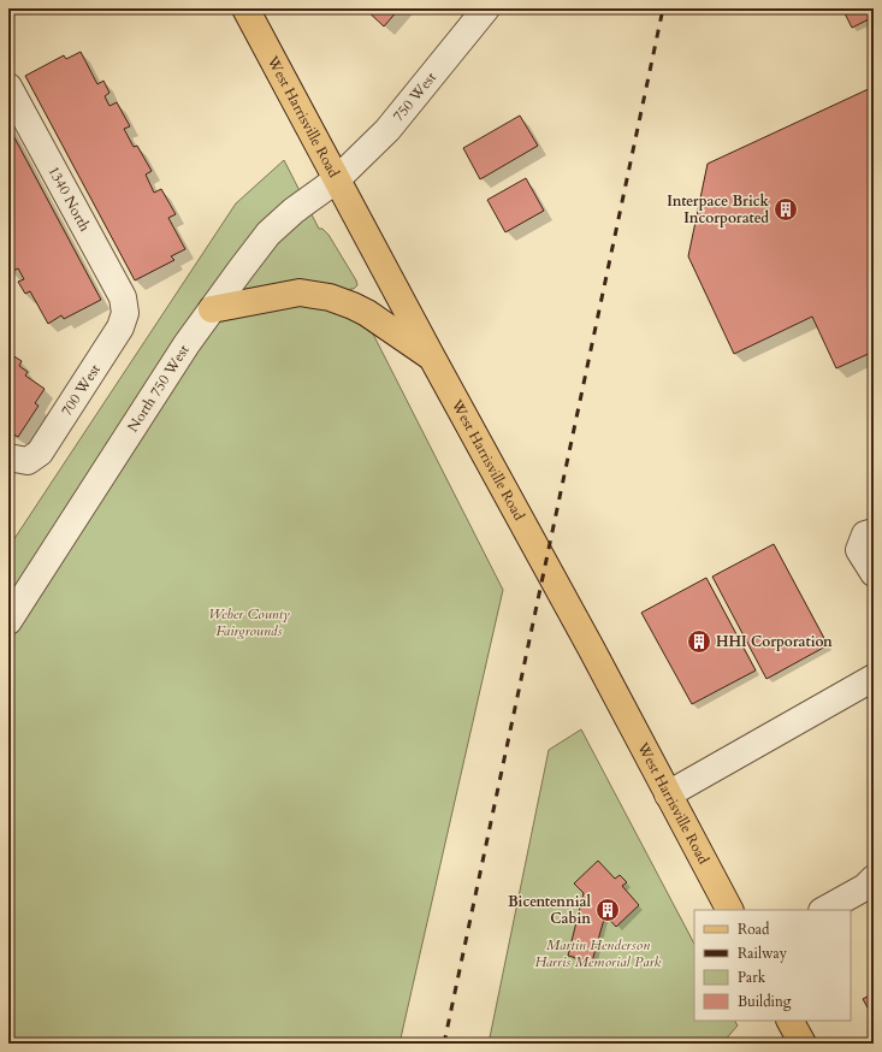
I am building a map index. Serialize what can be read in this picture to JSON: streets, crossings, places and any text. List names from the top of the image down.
{
  "streets": {
    "main road": ["West Harrisville Road"],
    "street": [
      "750 West",
      "1340 North",
      "North 750 West",
      "700 West"
    ]
  },
  "crossings": [
    ["750 West", "West Harrisville Road"],
    ["750 West", "North 750 West"],
    ["West Harrisville Road", "North 750 West"],
    ["1340 North", "700 West"]
  ],
  "parks": ["Weber County Fairgrounds", "Martin Henderson Harris Memorial Park"],
  "places": {
    "building": ["Interpace Brick Incorporated", "HHI Corporation", "Bicentennial Cabin"]
  },
  "legend": [
    "Road",
    "Railway",
    "Park",
    "Building"
  ]
}
